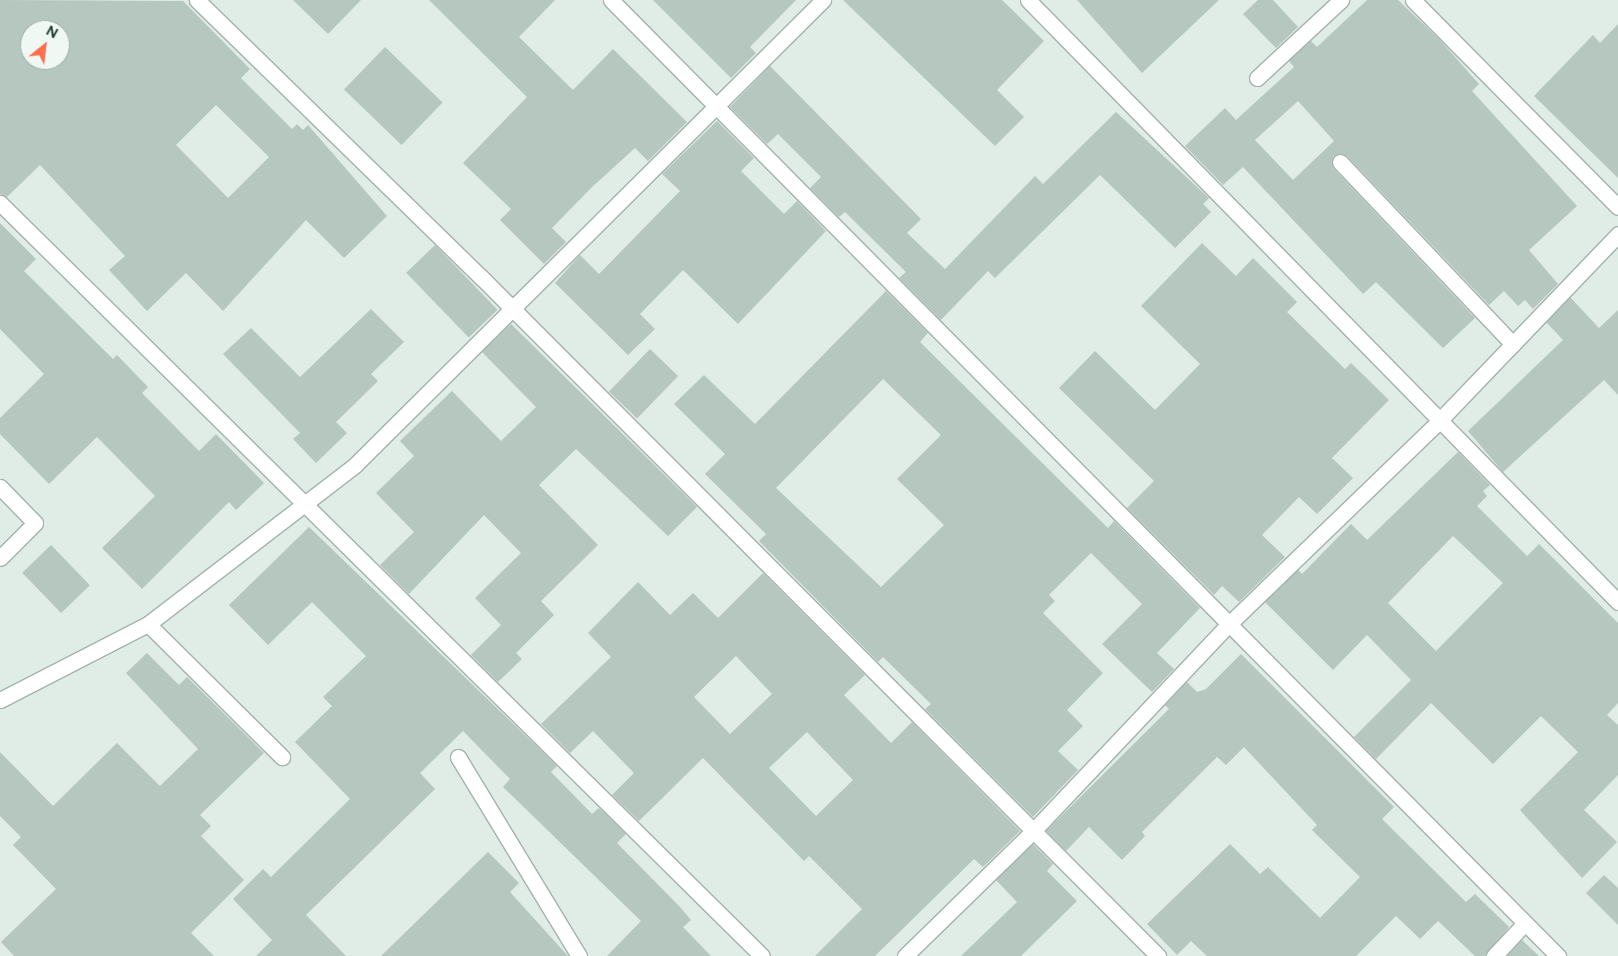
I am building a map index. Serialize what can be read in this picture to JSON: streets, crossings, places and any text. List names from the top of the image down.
{
  "north": "top right"
}
